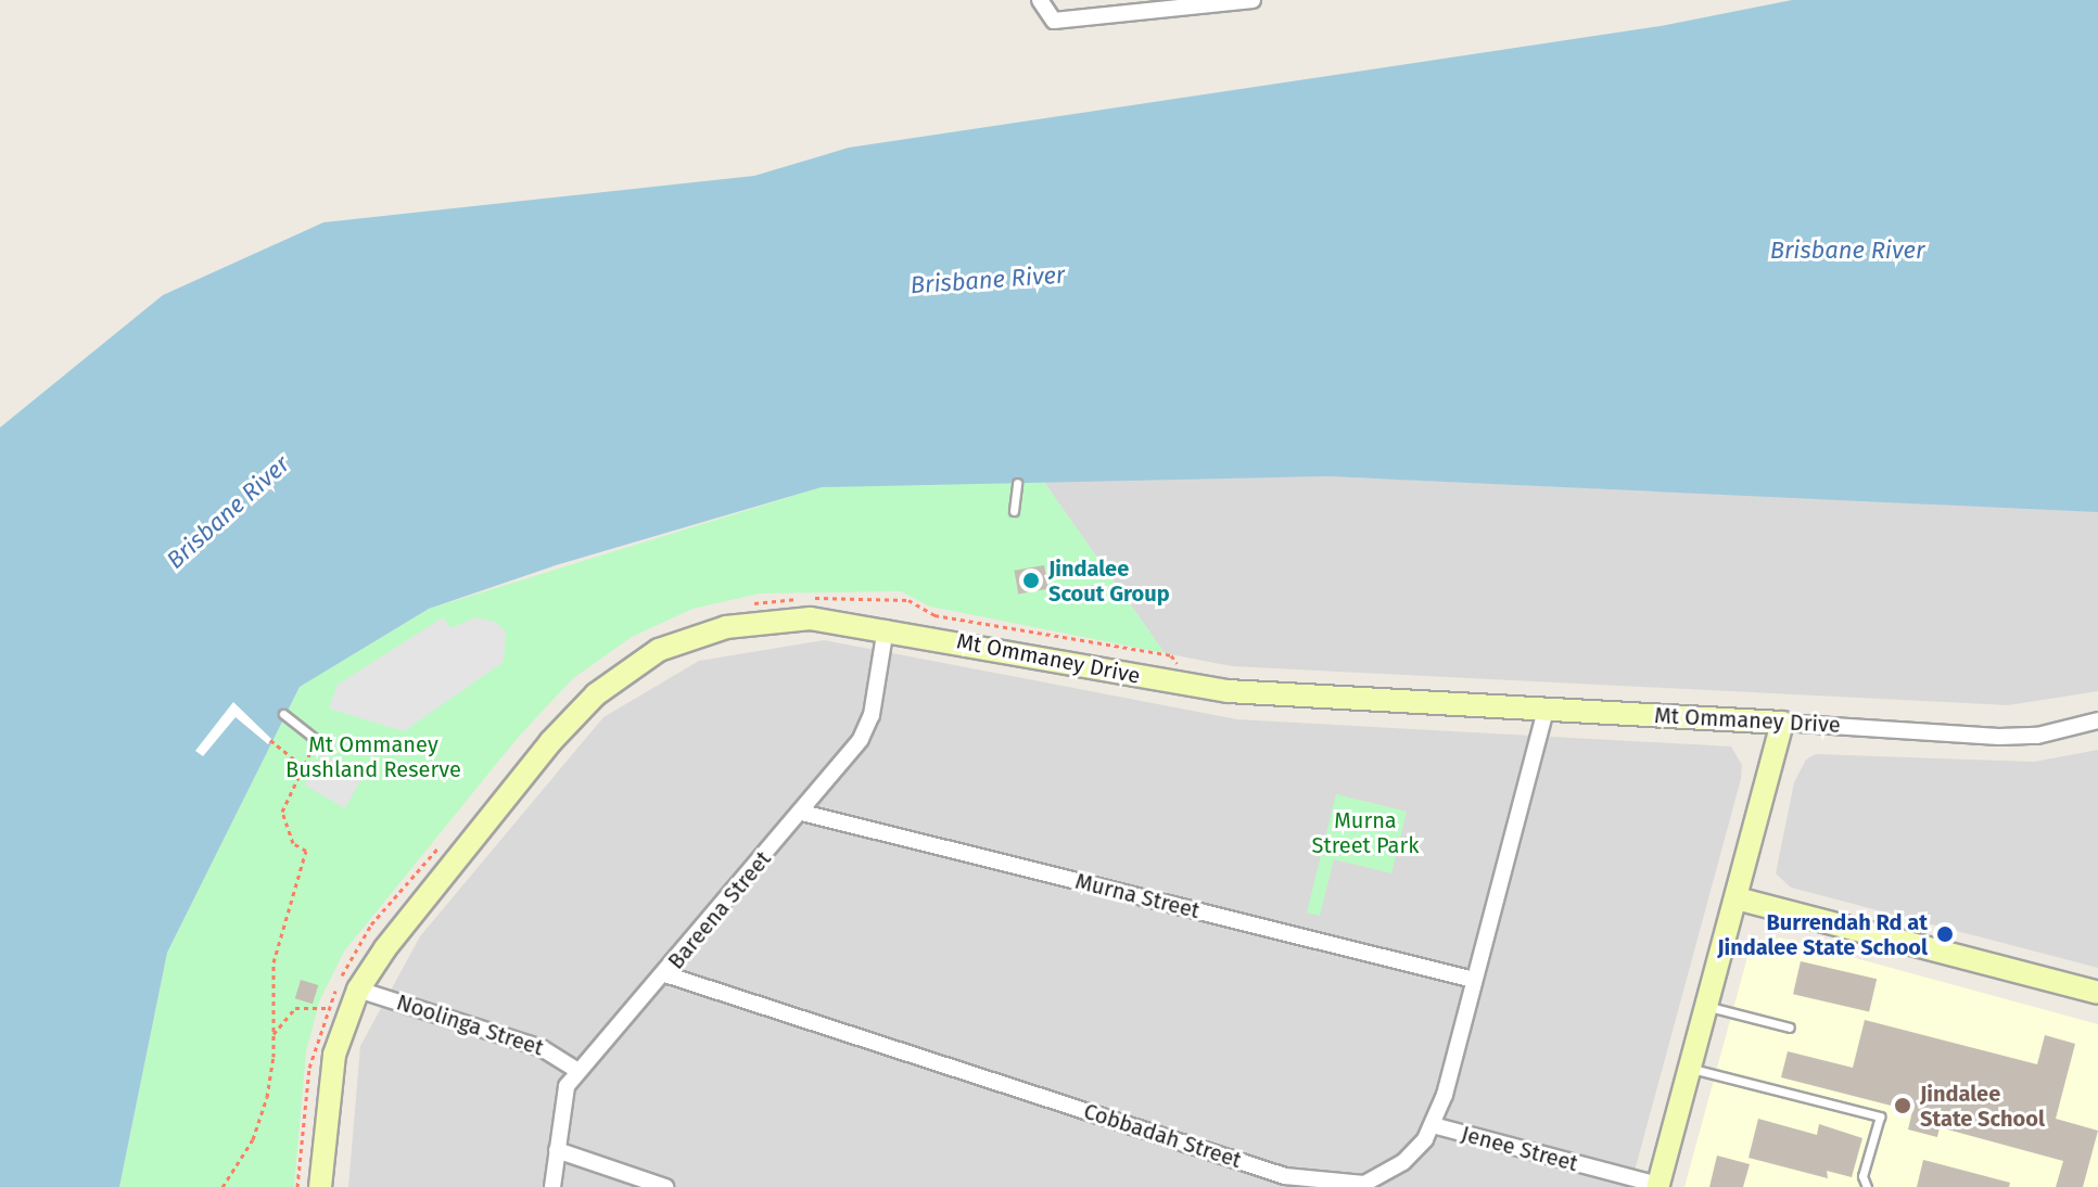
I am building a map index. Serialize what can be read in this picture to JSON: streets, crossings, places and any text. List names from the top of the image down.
{
  "streets": {
    "street": [
      "Mt Ommaney Drive",
      "Murna Street",
      "Bareena Street",
      "Noolinga Street",
      "Cobbadah Street",
      "Jenee Street"
    ]
  },
  "crossings": [
    ["Mt Ommaney Drive", "Bareena Street"],
    ["Mt Ommaney Drive", "Noolinga Street"],
    ["Mt Ommaney Drive", "Cobbadah Street"],
    ["Murna Street", "Bareena Street"],
    ["Murna Street", "Cobbadah Street"],
    ["Bareena Street", "Noolinga Street"],
    ["Bareena Street", "Cobbadah Street"],
    ["Cobbadah Street", "Jenee Street"]
  ],
  "water": ["Brisbane River"],
  "parks": ["Mt Ommaney Bushland Reserve", "Murna Street Park"],
  "places": ["Jindalee Scout Group", "Burrendah Rd at Jindalee State School", "Jindalee State School"]
}
